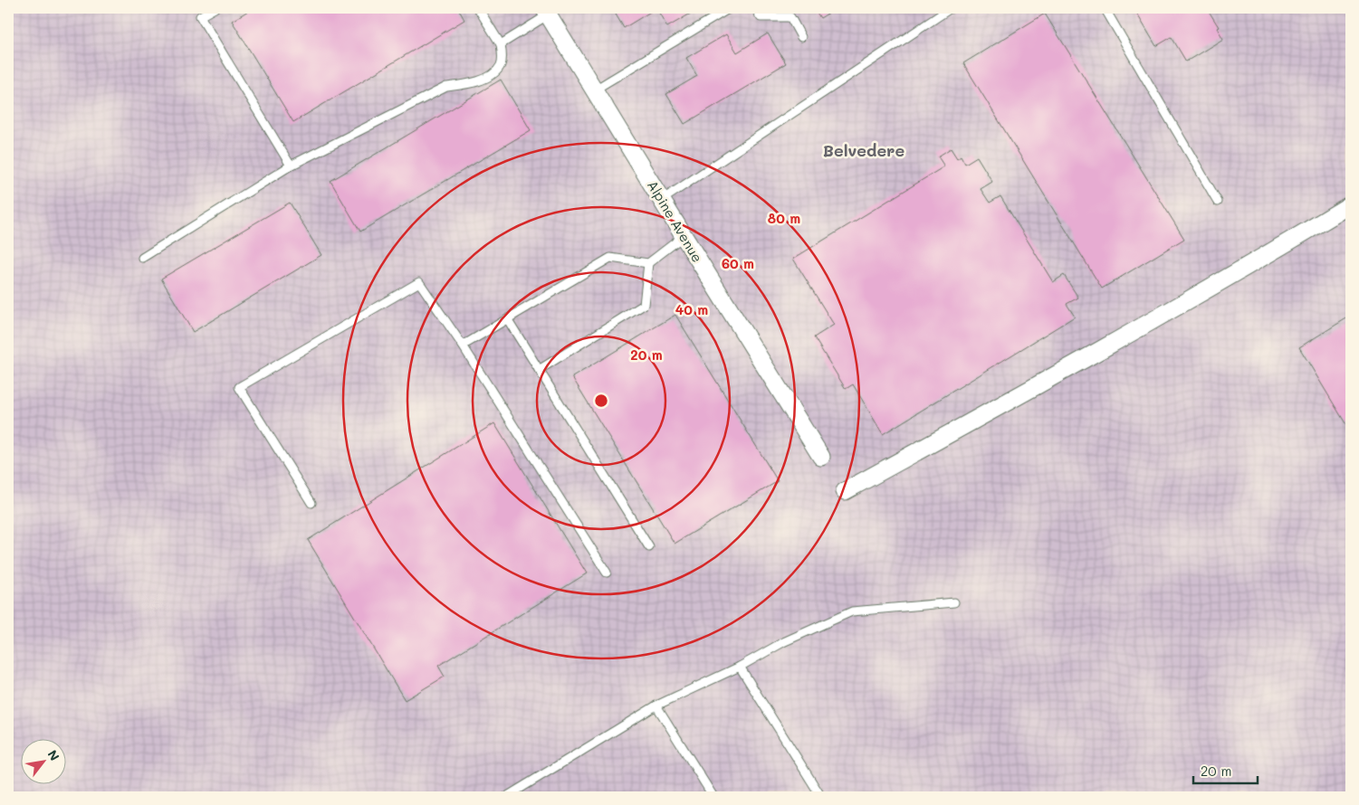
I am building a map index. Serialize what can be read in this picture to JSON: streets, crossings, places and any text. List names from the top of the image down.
{
  "streets": {
    "street": ["Alpine Avenue"]
  },
  "districts": ["Belvedere"],
  "scale_bar": "20 m",
  "north": "top right",
  "rings": [
    "80 m",
    "60 m",
    "40 m",
    "20 m"
  ]
}
